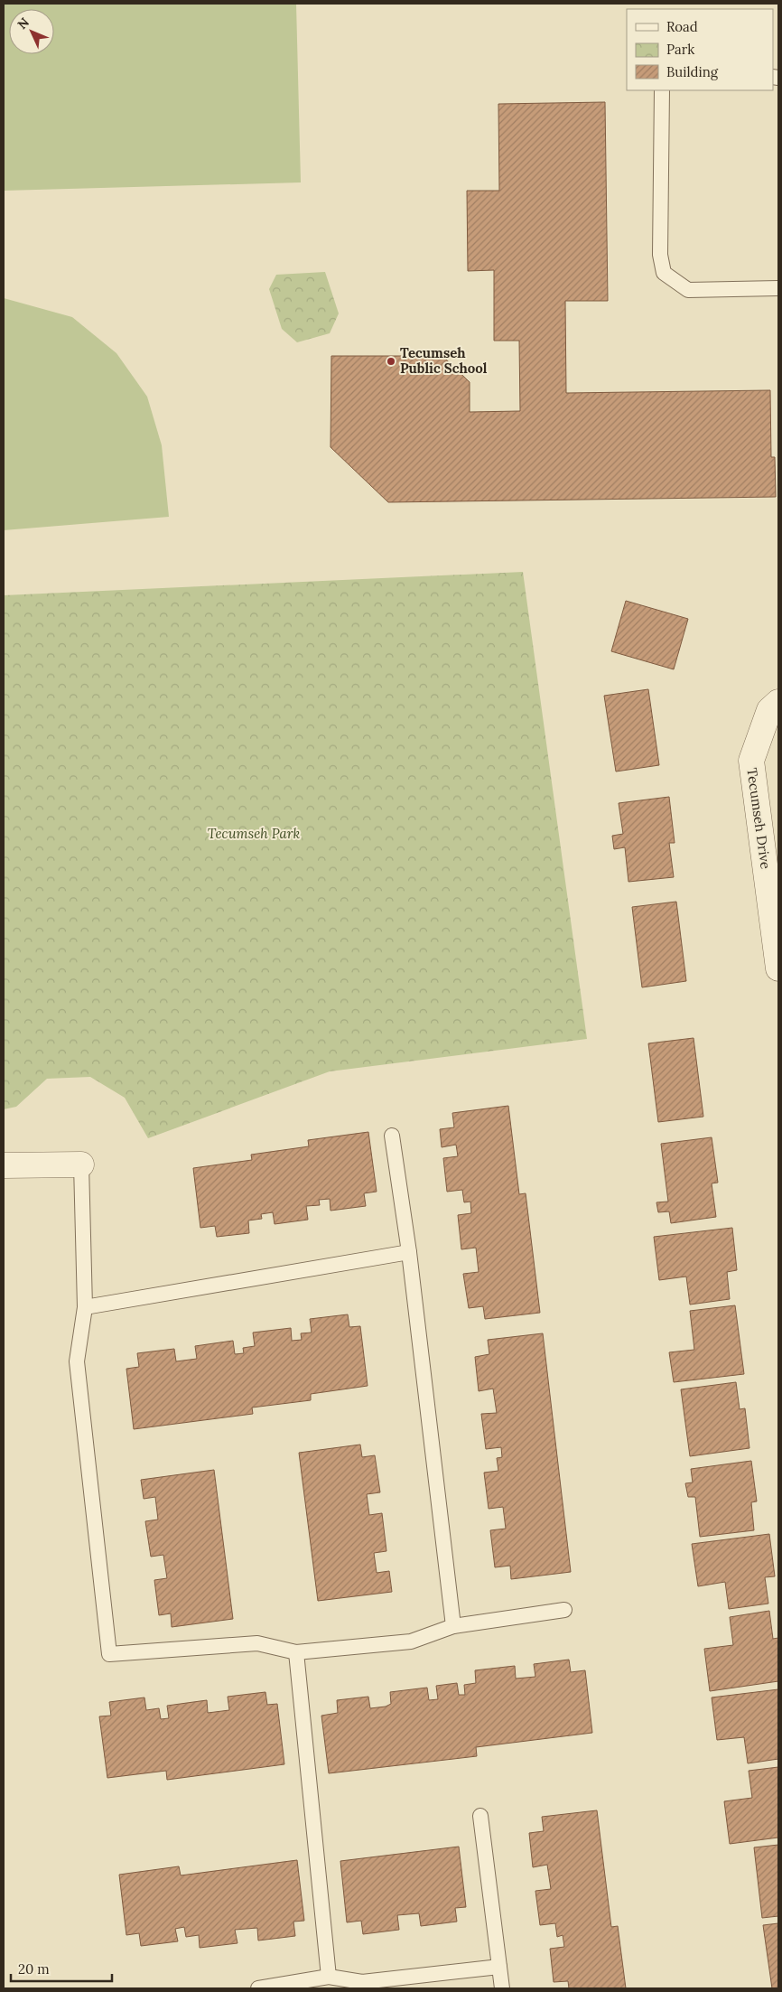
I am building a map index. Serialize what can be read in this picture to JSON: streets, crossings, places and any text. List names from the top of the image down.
{
  "streets": {
    "street": ["Tecumseh Drive"]
  },
  "parks": ["Tecumseh Park"],
  "places": ["Tecumseh Public School"],
  "legend": ["Road", "Park", "Building"],
  "scale_bar": "20 m",
  "north": "top left"
}
